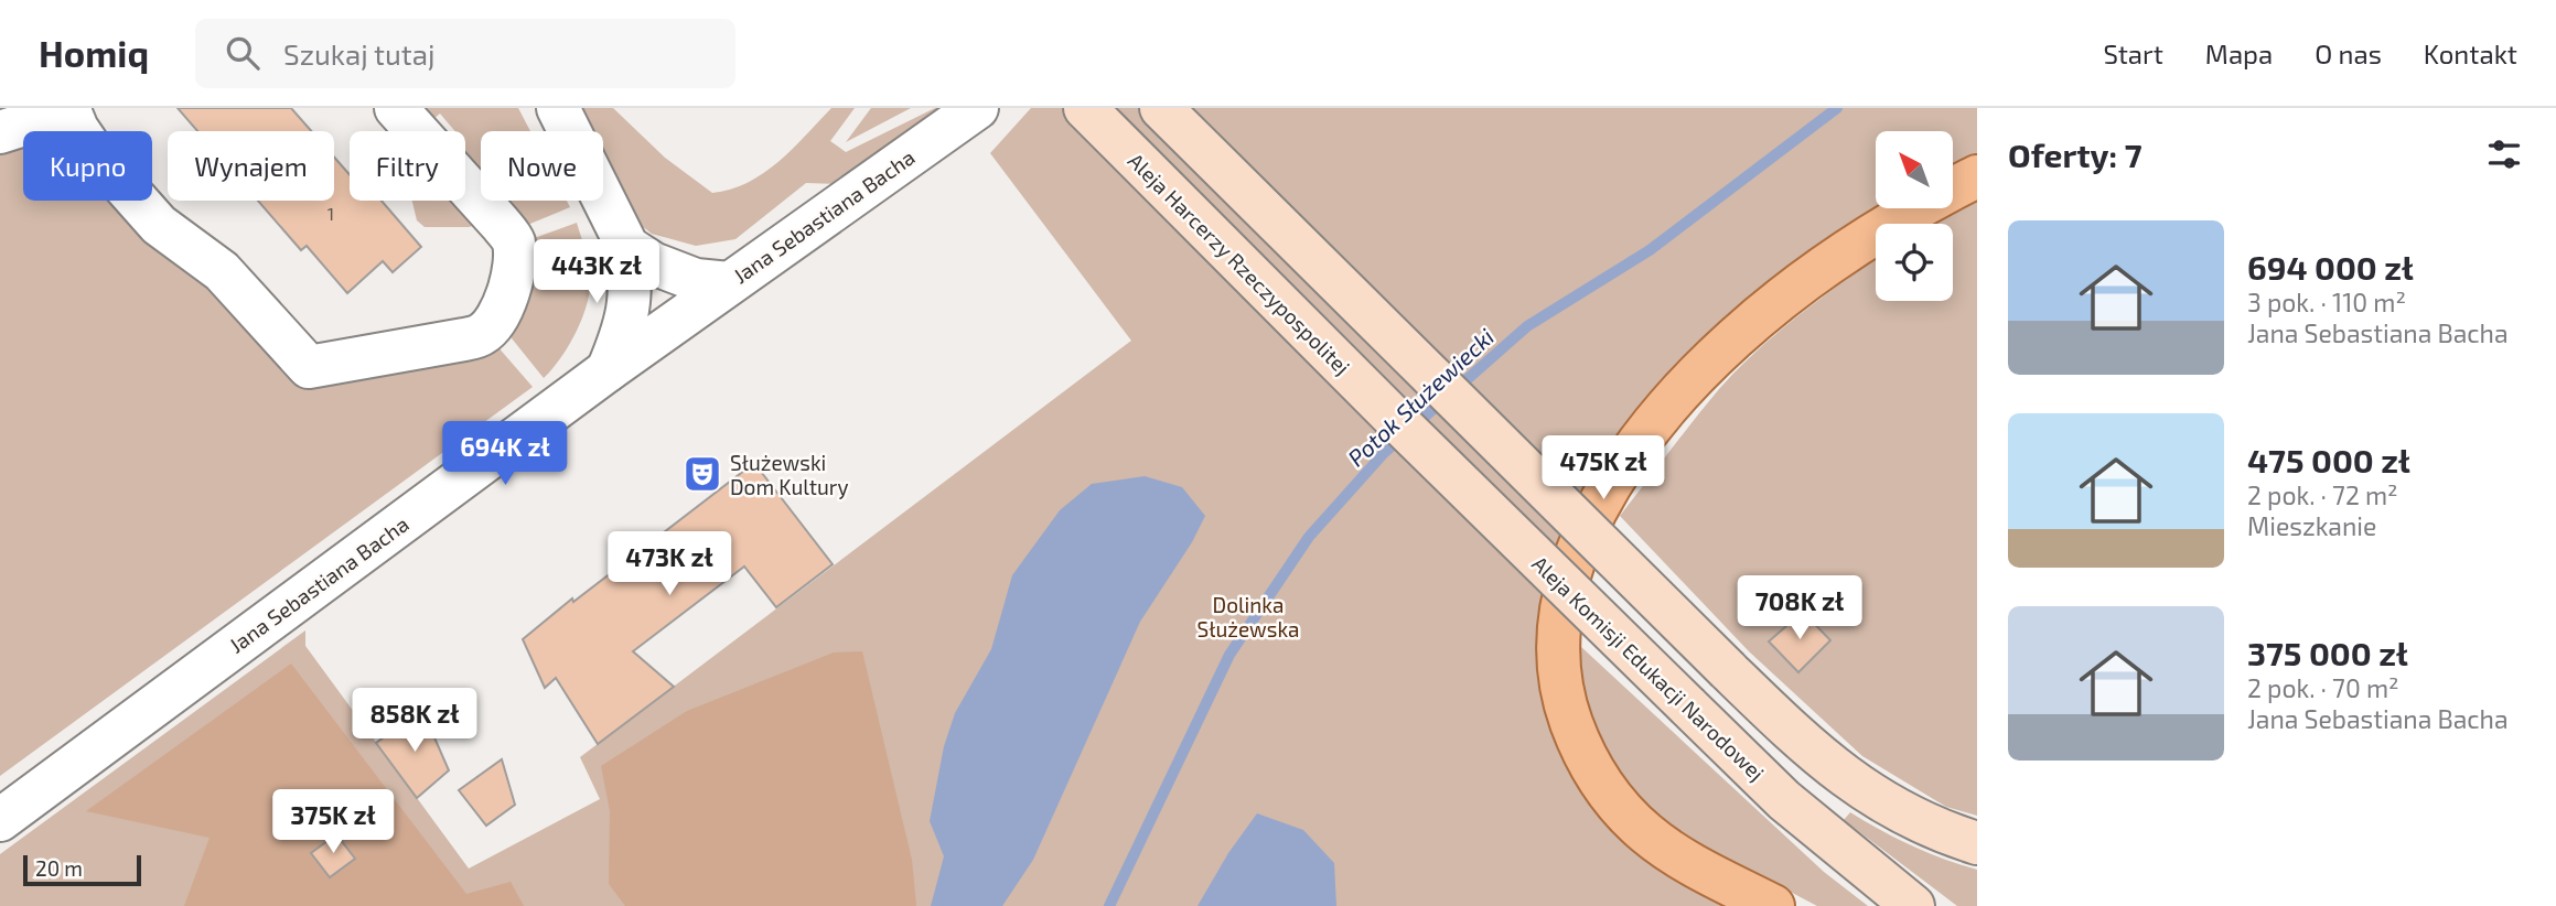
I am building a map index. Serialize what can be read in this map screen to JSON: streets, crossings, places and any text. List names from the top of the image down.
{
  "streets": {
    "street": ["Jana Sebastiana Bacha", "Aleja Harcerzy Rzeczypospolitej", "Aleja Komisji Edukacji Narodowej"]
  },
  "crossings": [
    ["Aleja Harcerzy Rzeczypospolitej", "Aleja Komisji Edukacji Narodowej"]
  ],
  "water": ["Potok Służewiecki"],
  "parks": ["Dolinka Służewska"],
  "places": {
    "theatre": ["Służewski Dom Kultury"]
  },
  "house_numbers": ["1"],
  "scale_bar": "20 m",
  "north": "top left",
  "page": {
    "header": "Homiq",
    "search": "Szukaj tutaj",
    "nav": [
      "Start",
      "Mapa",
      "O nas",
      "Kontakt"
    ],
    "heading": "Oferty: 7",
    "chip": [
      "Kupno",
      "Wynajem",
      "Filtry",
      "Nowe"
    ],
    "list": [
      {
        "name": "694 000 zł",
        "note": "3 pok. · 110 m² · Jana Sebastiana Bacha"
      },
      {
        "name": "475 000 zł",
        "note": "2 pok. · 72 m² · Mieszkanie"
      },
      {
        "name": "375 000 zł",
        "note": "2 pok. · 70 m² · Jana Sebastiana Bacha"
      }
    ],
    "price": [
      "443K zł",
      "694K zł",
      "475K zł",
      "473K zł",
      "708K zł",
      "858K zł",
      "375K zł"
    ],
    "scale": "20 m"
  }
}
